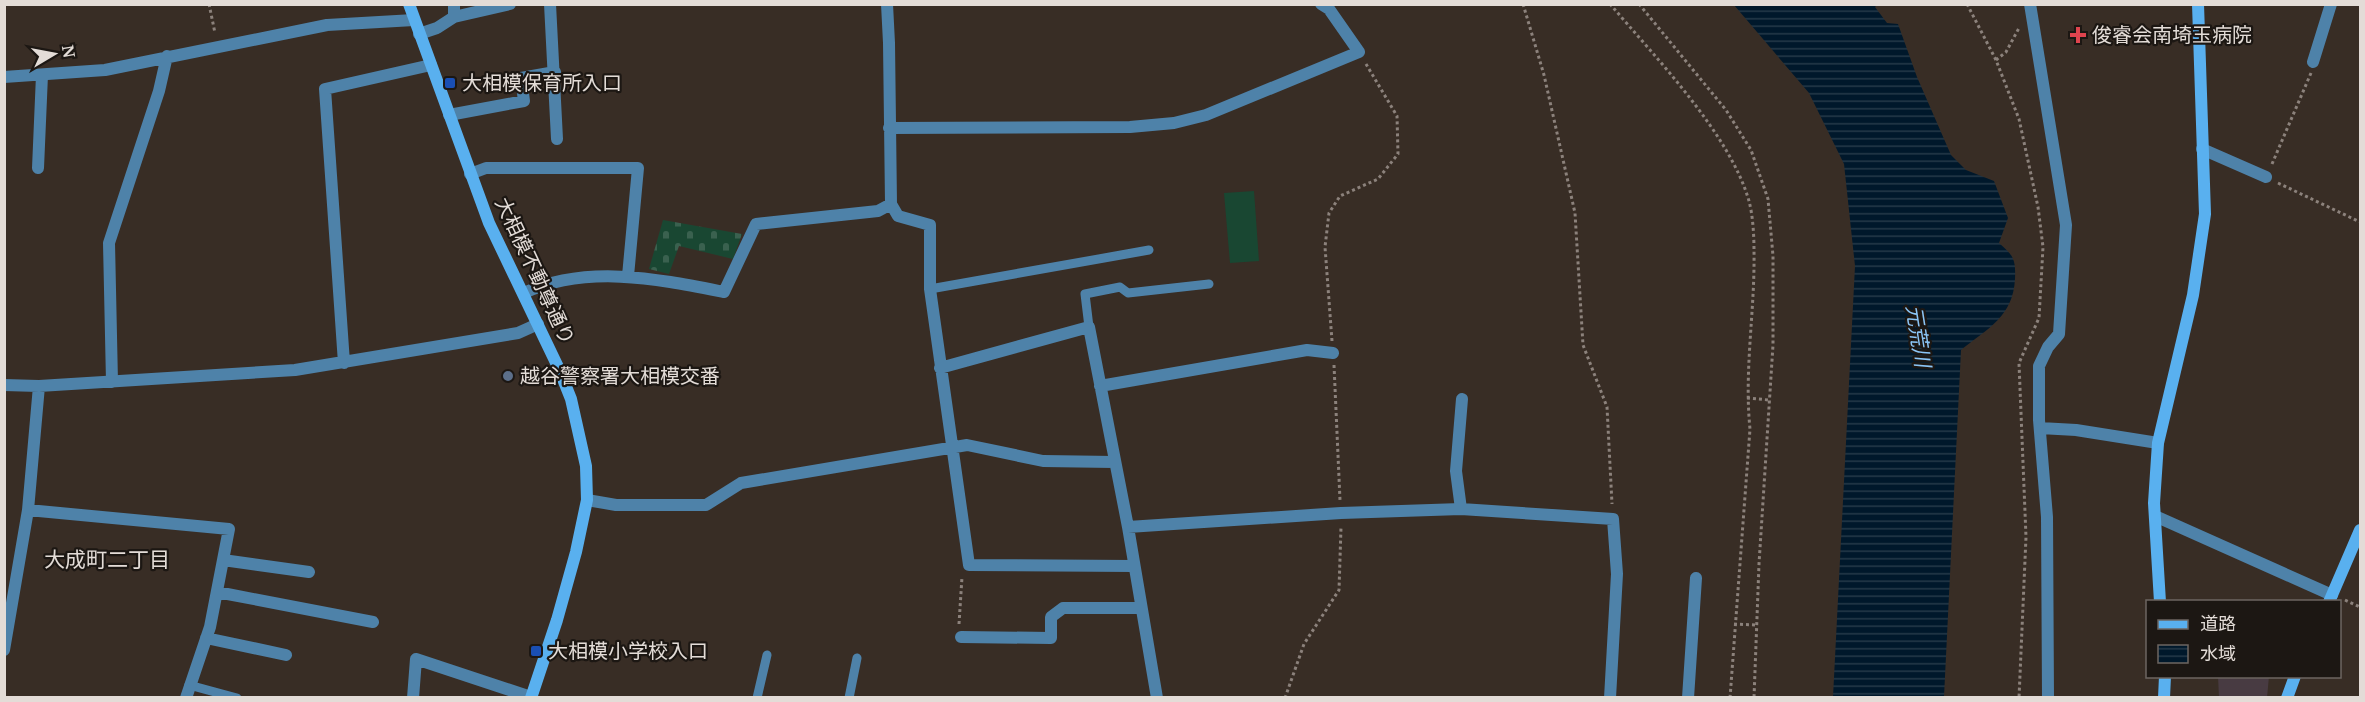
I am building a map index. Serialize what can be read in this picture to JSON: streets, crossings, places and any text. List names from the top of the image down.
{
  "streets": {
    "street": ["大相模不動尊通り"]
  },
  "districts": ["大成町二丁目"],
  "water": ["元荒川"],
  "places": {
    "health": ["俊睿会南埼玉病院"],
    "transit": ["大相模保育所入口", "大相模小学校入口"],
    "other": ["越谷警察署大相模交番"]
  },
  "legend": ["道路", "水域"],
  "north": "right"
}
